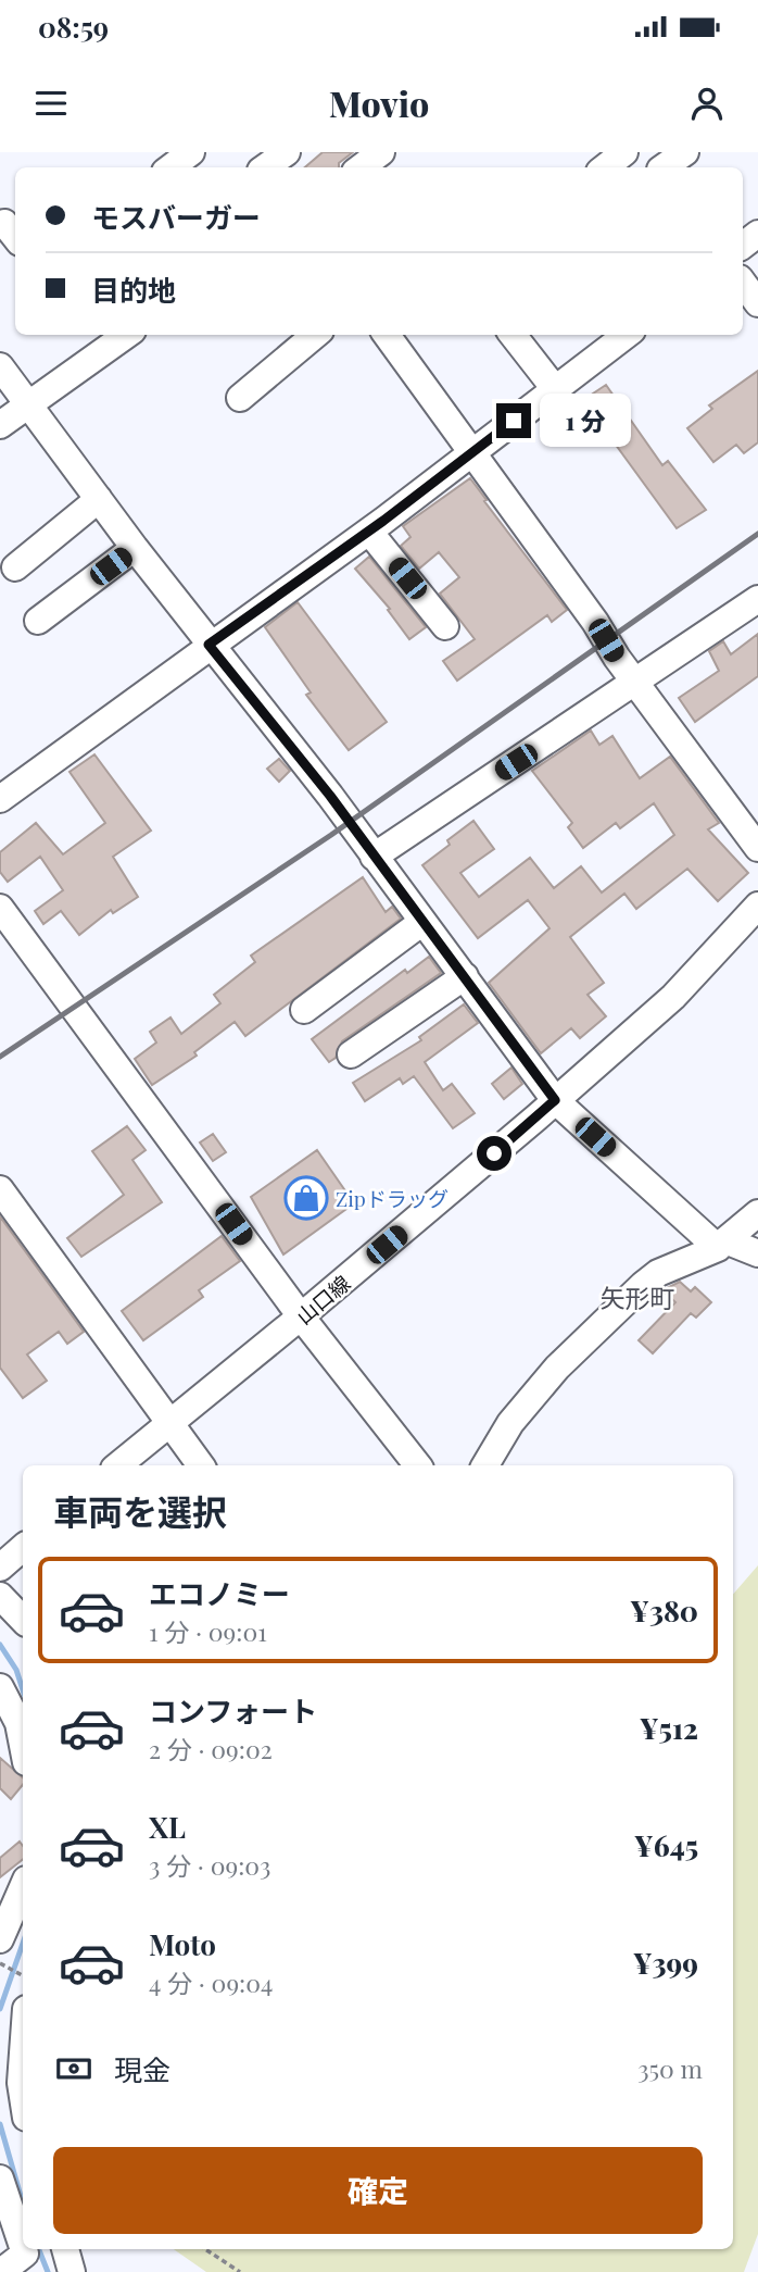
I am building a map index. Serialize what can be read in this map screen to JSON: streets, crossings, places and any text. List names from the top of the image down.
{
  "streets": {
    "street": ["山口線"]
  },
  "districts": ["矢形町"],
  "places": {
    "shop": ["Zipドラッグ"]
  },
  "page": {
    "status": "08:59",
    "header": "Movio",
    "banner": ["モスバーガー", "目的地"],
    "bubble": "1 分",
    "heading": "車両を選択",
    "list": [
      {
        "name": "エコノミー",
        "note": "1 分 · 09:01",
        "value": "¥380"
      },
      {
        "name": "コンフォート",
        "note": "2 分 · 09:02",
        "value": "¥512"
      },
      {
        "name": "XL",
        "note": "3 分 · 09:03",
        "value": "¥645"
      },
      {
        "name": "Moto",
        "note": "4 分 · 09:04",
        "value": "¥399"
      }
    ],
    "pay": ["現金", "350 m"],
    "buttons": "確定"
  }
}
